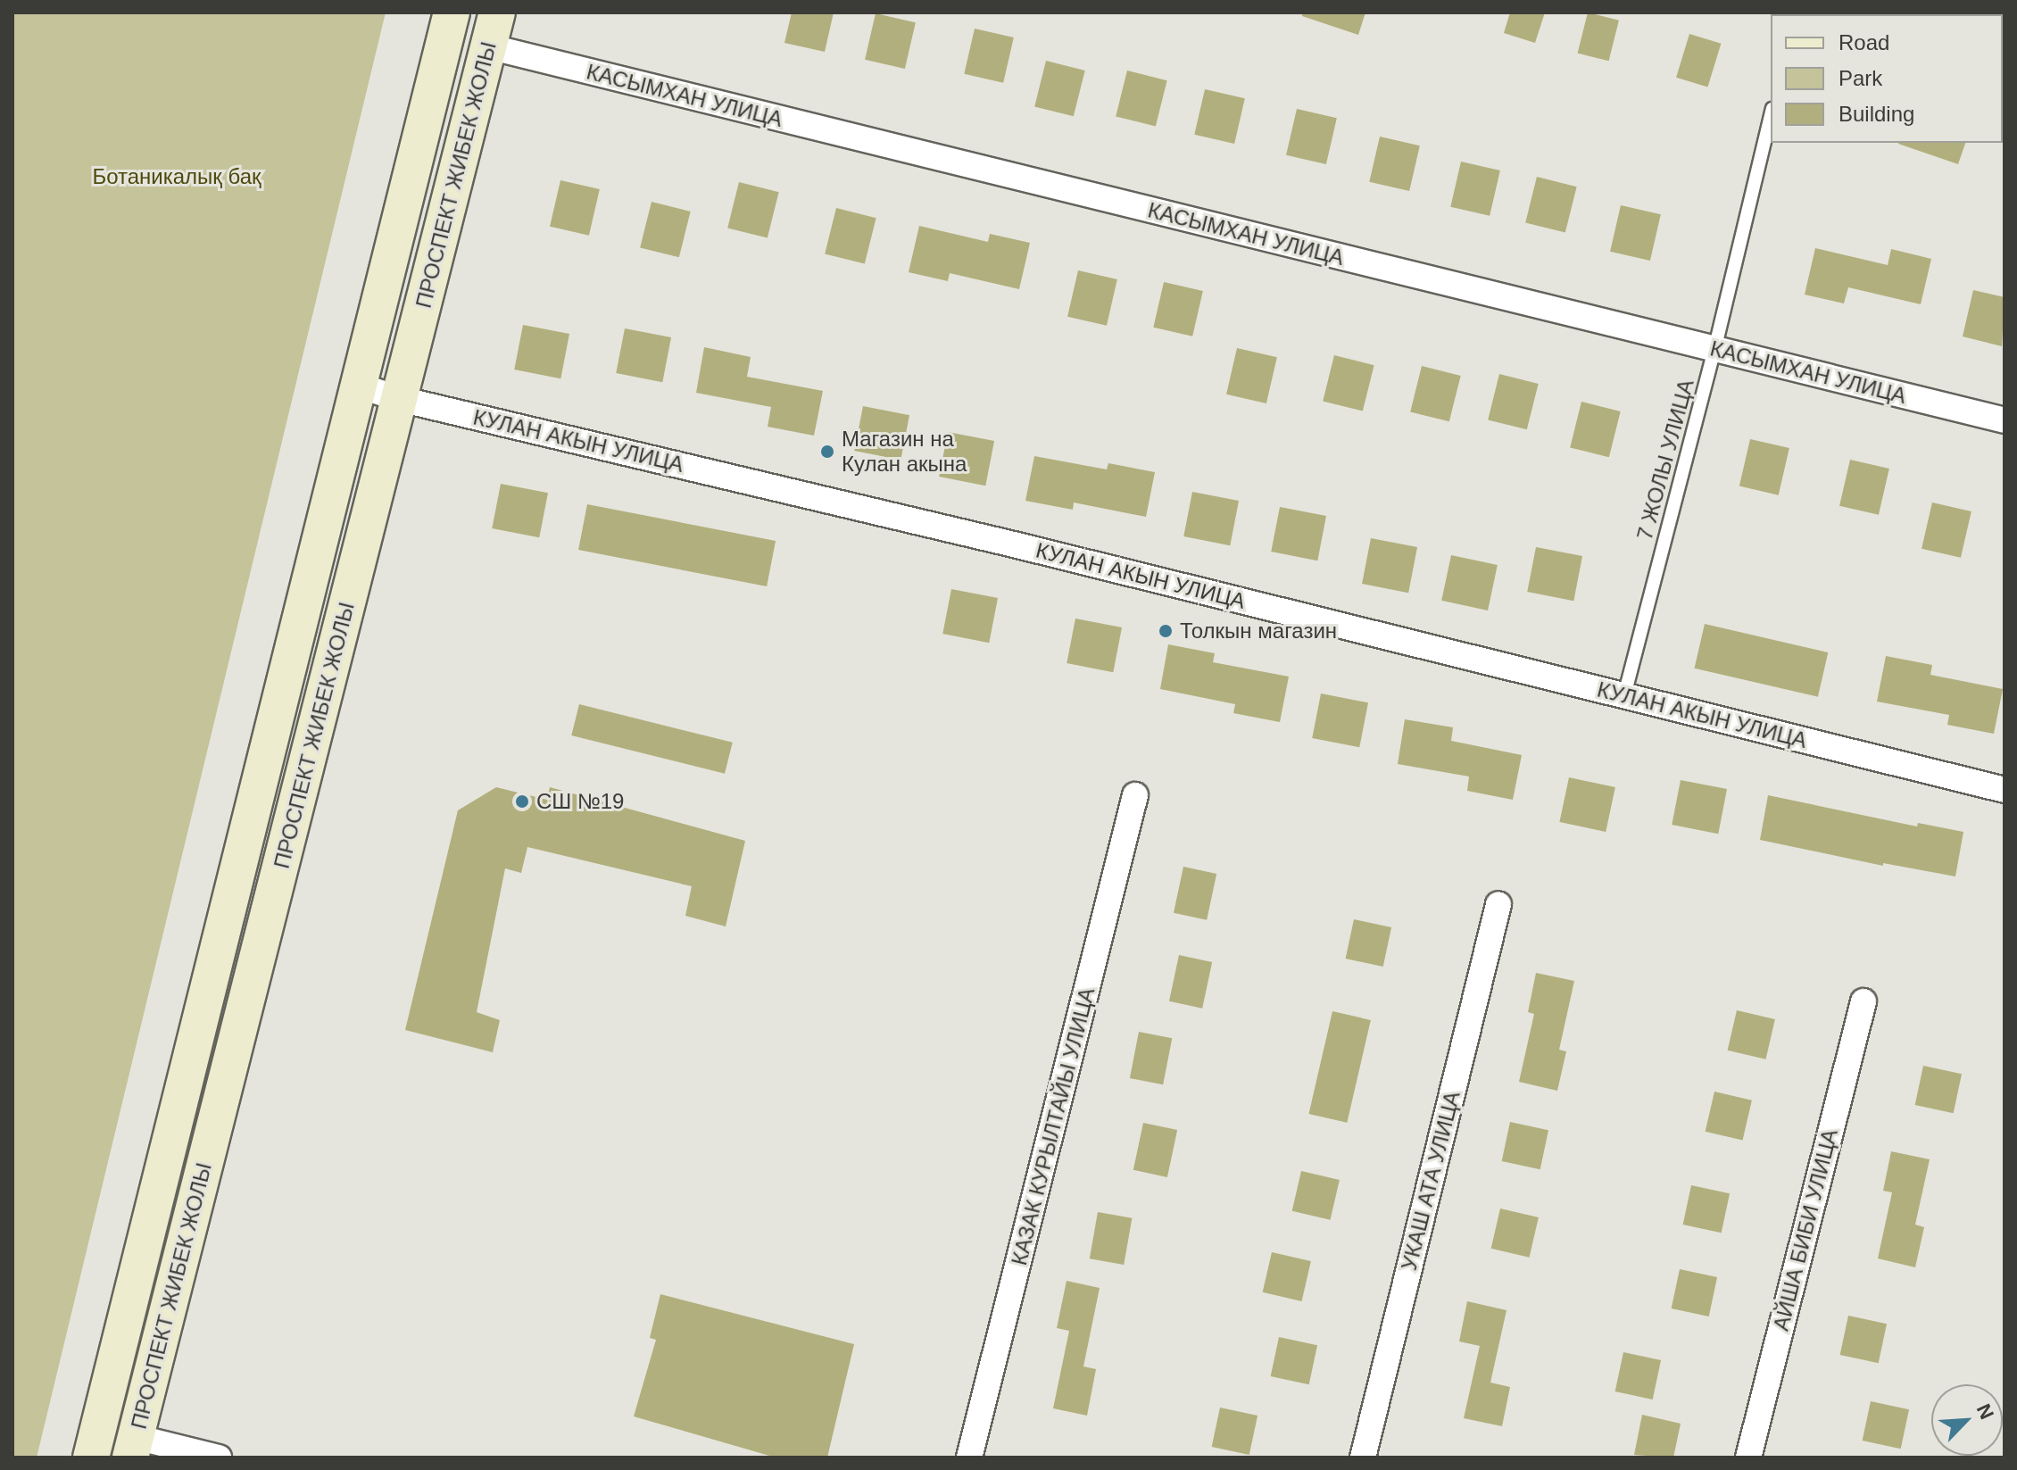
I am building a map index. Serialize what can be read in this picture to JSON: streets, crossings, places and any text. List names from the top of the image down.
{
  "streets": {
    "street": [
      "КАСЫМХАН УЛИЦА",
      "ПРОСПЕКТ ЖИБЕК ЖОЛЫ",
      "КУЛАН АКЫН УЛИЦА",
      "КАЗАК КУРЫЛТАЙЫ УЛИЦА",
      "УКАШ АТА УЛИЦА",
      "АЙША БИБИ УЛИЦА"
    ],
    "lane": ["7 ЖОЛЫ УЛИЦА"]
  },
  "crossings": [
    ["КАСЫМХАН УЛИЦА", "ПРОСПЕКТ ЖИБЕК ЖОЛЫ"],
    ["КАСЫМХАН УЛИЦА", "7 ЖОЛЫ УЛИЦА"],
    ["ПРОСПЕКТ ЖИБЕК ЖОЛЫ", "КУЛАН АКЫН УЛИЦА"],
    ["КУЛАН АКЫН УЛИЦА", "7 ЖОЛЫ УЛИЦА"]
  ],
  "parks": ["Ботаникалық бақ"],
  "places": ["Магазин на Кулан акына", "Толкын магазин", "СШ №19"],
  "legend": ["Road", "Park", "Building"],
  "north": "top right"
}
